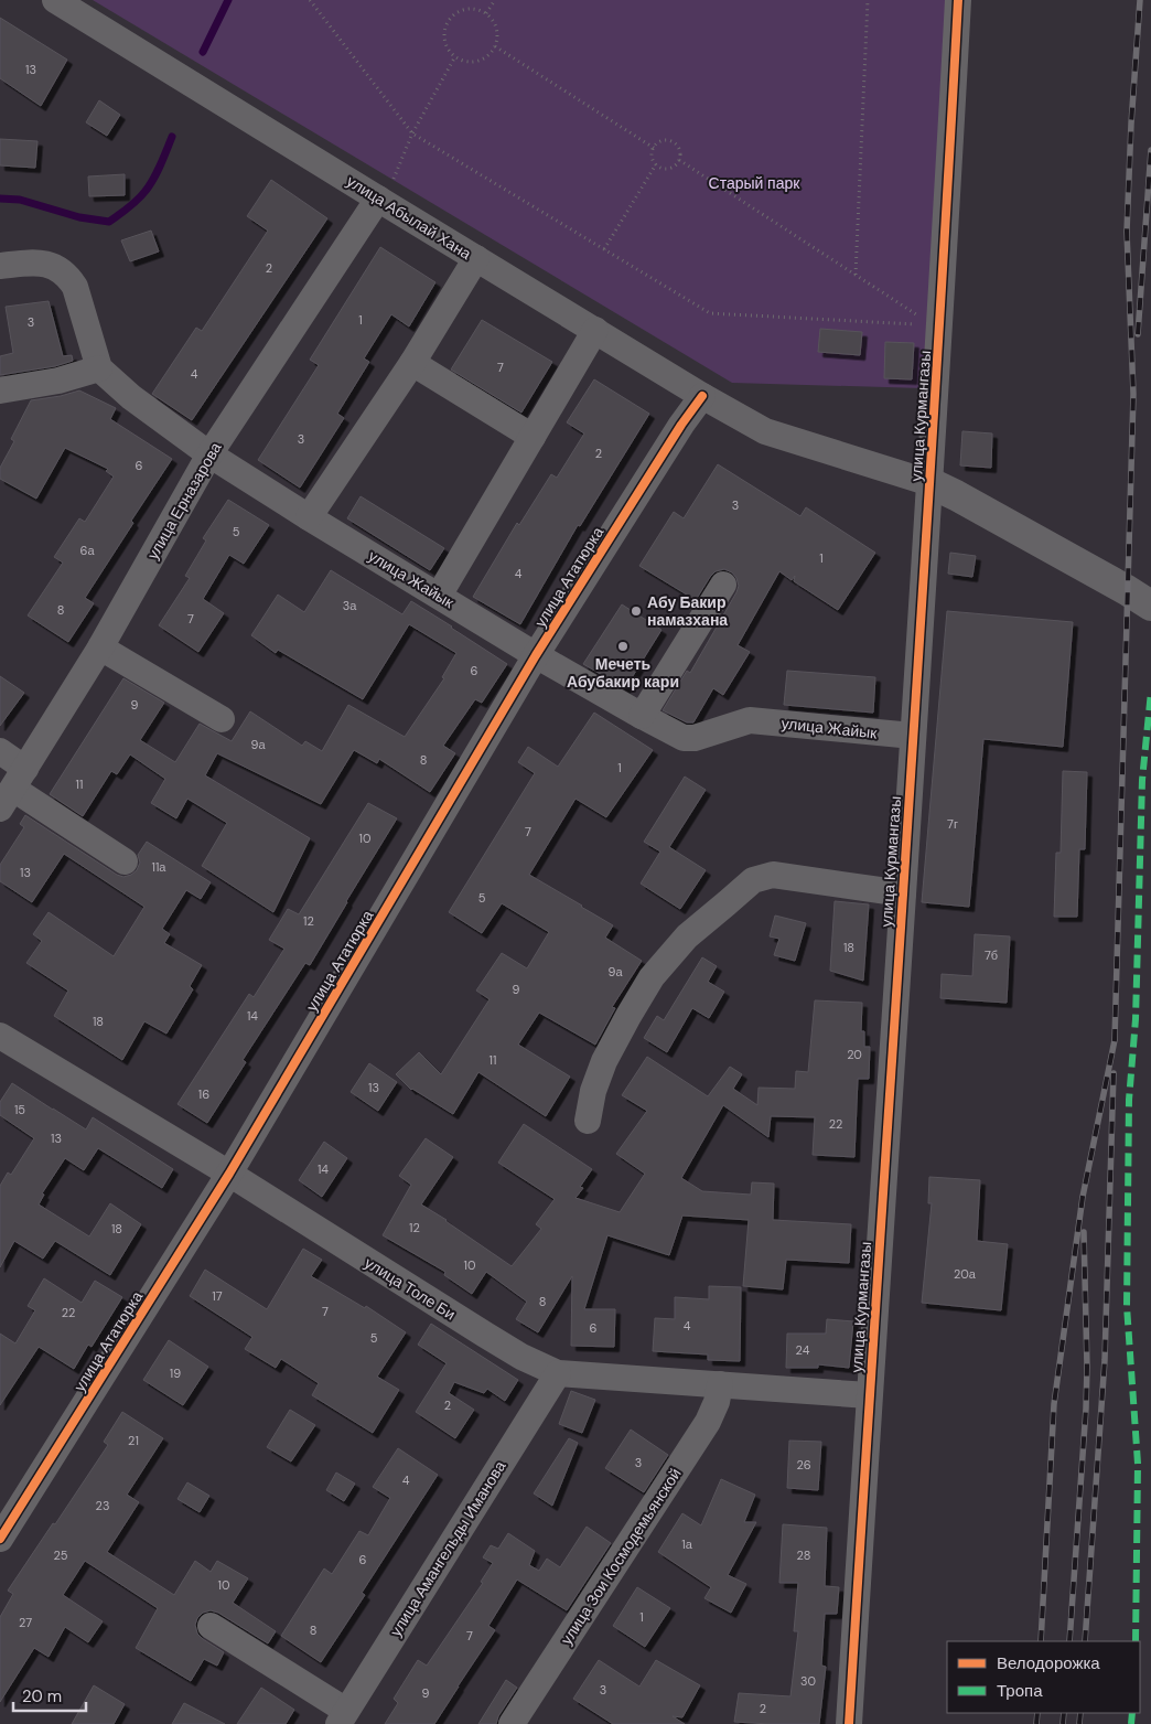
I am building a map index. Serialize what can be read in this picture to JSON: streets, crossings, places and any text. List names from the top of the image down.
{
  "streets": {
    "street": [
      "улица Абылай Хана",
      "улица Курмангазы",
      "улица Ерназарова",
      "улица Ататюрка",
      "улица Жайык",
      "улица Толе Би",
      "улица Амангельды Иманова",
      "улица Зои Космодемьянской"
    ]
  },
  "crossings": [
    ["улица Абылай Хана", "улица Курмангазы"],
    ["улица Абылай Хана", "улица Ерназарова"],
    ["улица Абылай Хана", "улица Ататюрка"],
    ["улица Курмангазы", "улица Жайык"],
    ["улица Курмангазы", "улица Толе Би"],
    ["улица Ерназарова", "улица Жайык"],
    ["улица Ататюрка", "улица Жайык"],
    ["улица Ататюрка", "улица Толе Би"],
    ["улица Толе Би", "улица Амангельды Иманова"],
    ["улица Толе Би", "улица Зои Космодемьянской"]
  ],
  "parks": ["Старый парк"],
  "places": ["Абу Бакир намазхана", "Мечеть Абубакир кари"],
  "house_numbers": [
    "13",
    "2",
    "1",
    "3",
    "7",
    "4",
    "3",
    "2",
    "6",
    "3",
    "5",
    "6а",
    "1",
    "4",
    "3а",
    "8",
    "7",
    "6",
    "9",
    "9а",
    "8",
    "1",
    "11",
    "7г",
    "7",
    "10",
    "11а",
    "13",
    "5",
    "12",
    "18",
    "7б",
    "9а",
    "9",
    "14",
    "18",
    "20",
    "11",
    "13",
    "16",
    "15",
    "22",
    "13",
    "14",
    "12",
    "18",
    "10",
    "20а",
    "17",
    "8",
    "7",
    "22",
    "4",
    "6",
    "5",
    "24",
    "19",
    "2",
    "21",
    "3",
    "26",
    "4",
    "23",
    "1а",
    "25",
    "28",
    "6",
    "10",
    "1",
    "27",
    "8",
    "7",
    "30",
    "3",
    "9",
    "2"
  ],
  "legend": ["Велодорожка", "Тропа"],
  "scale_bar": "20 m"
}
